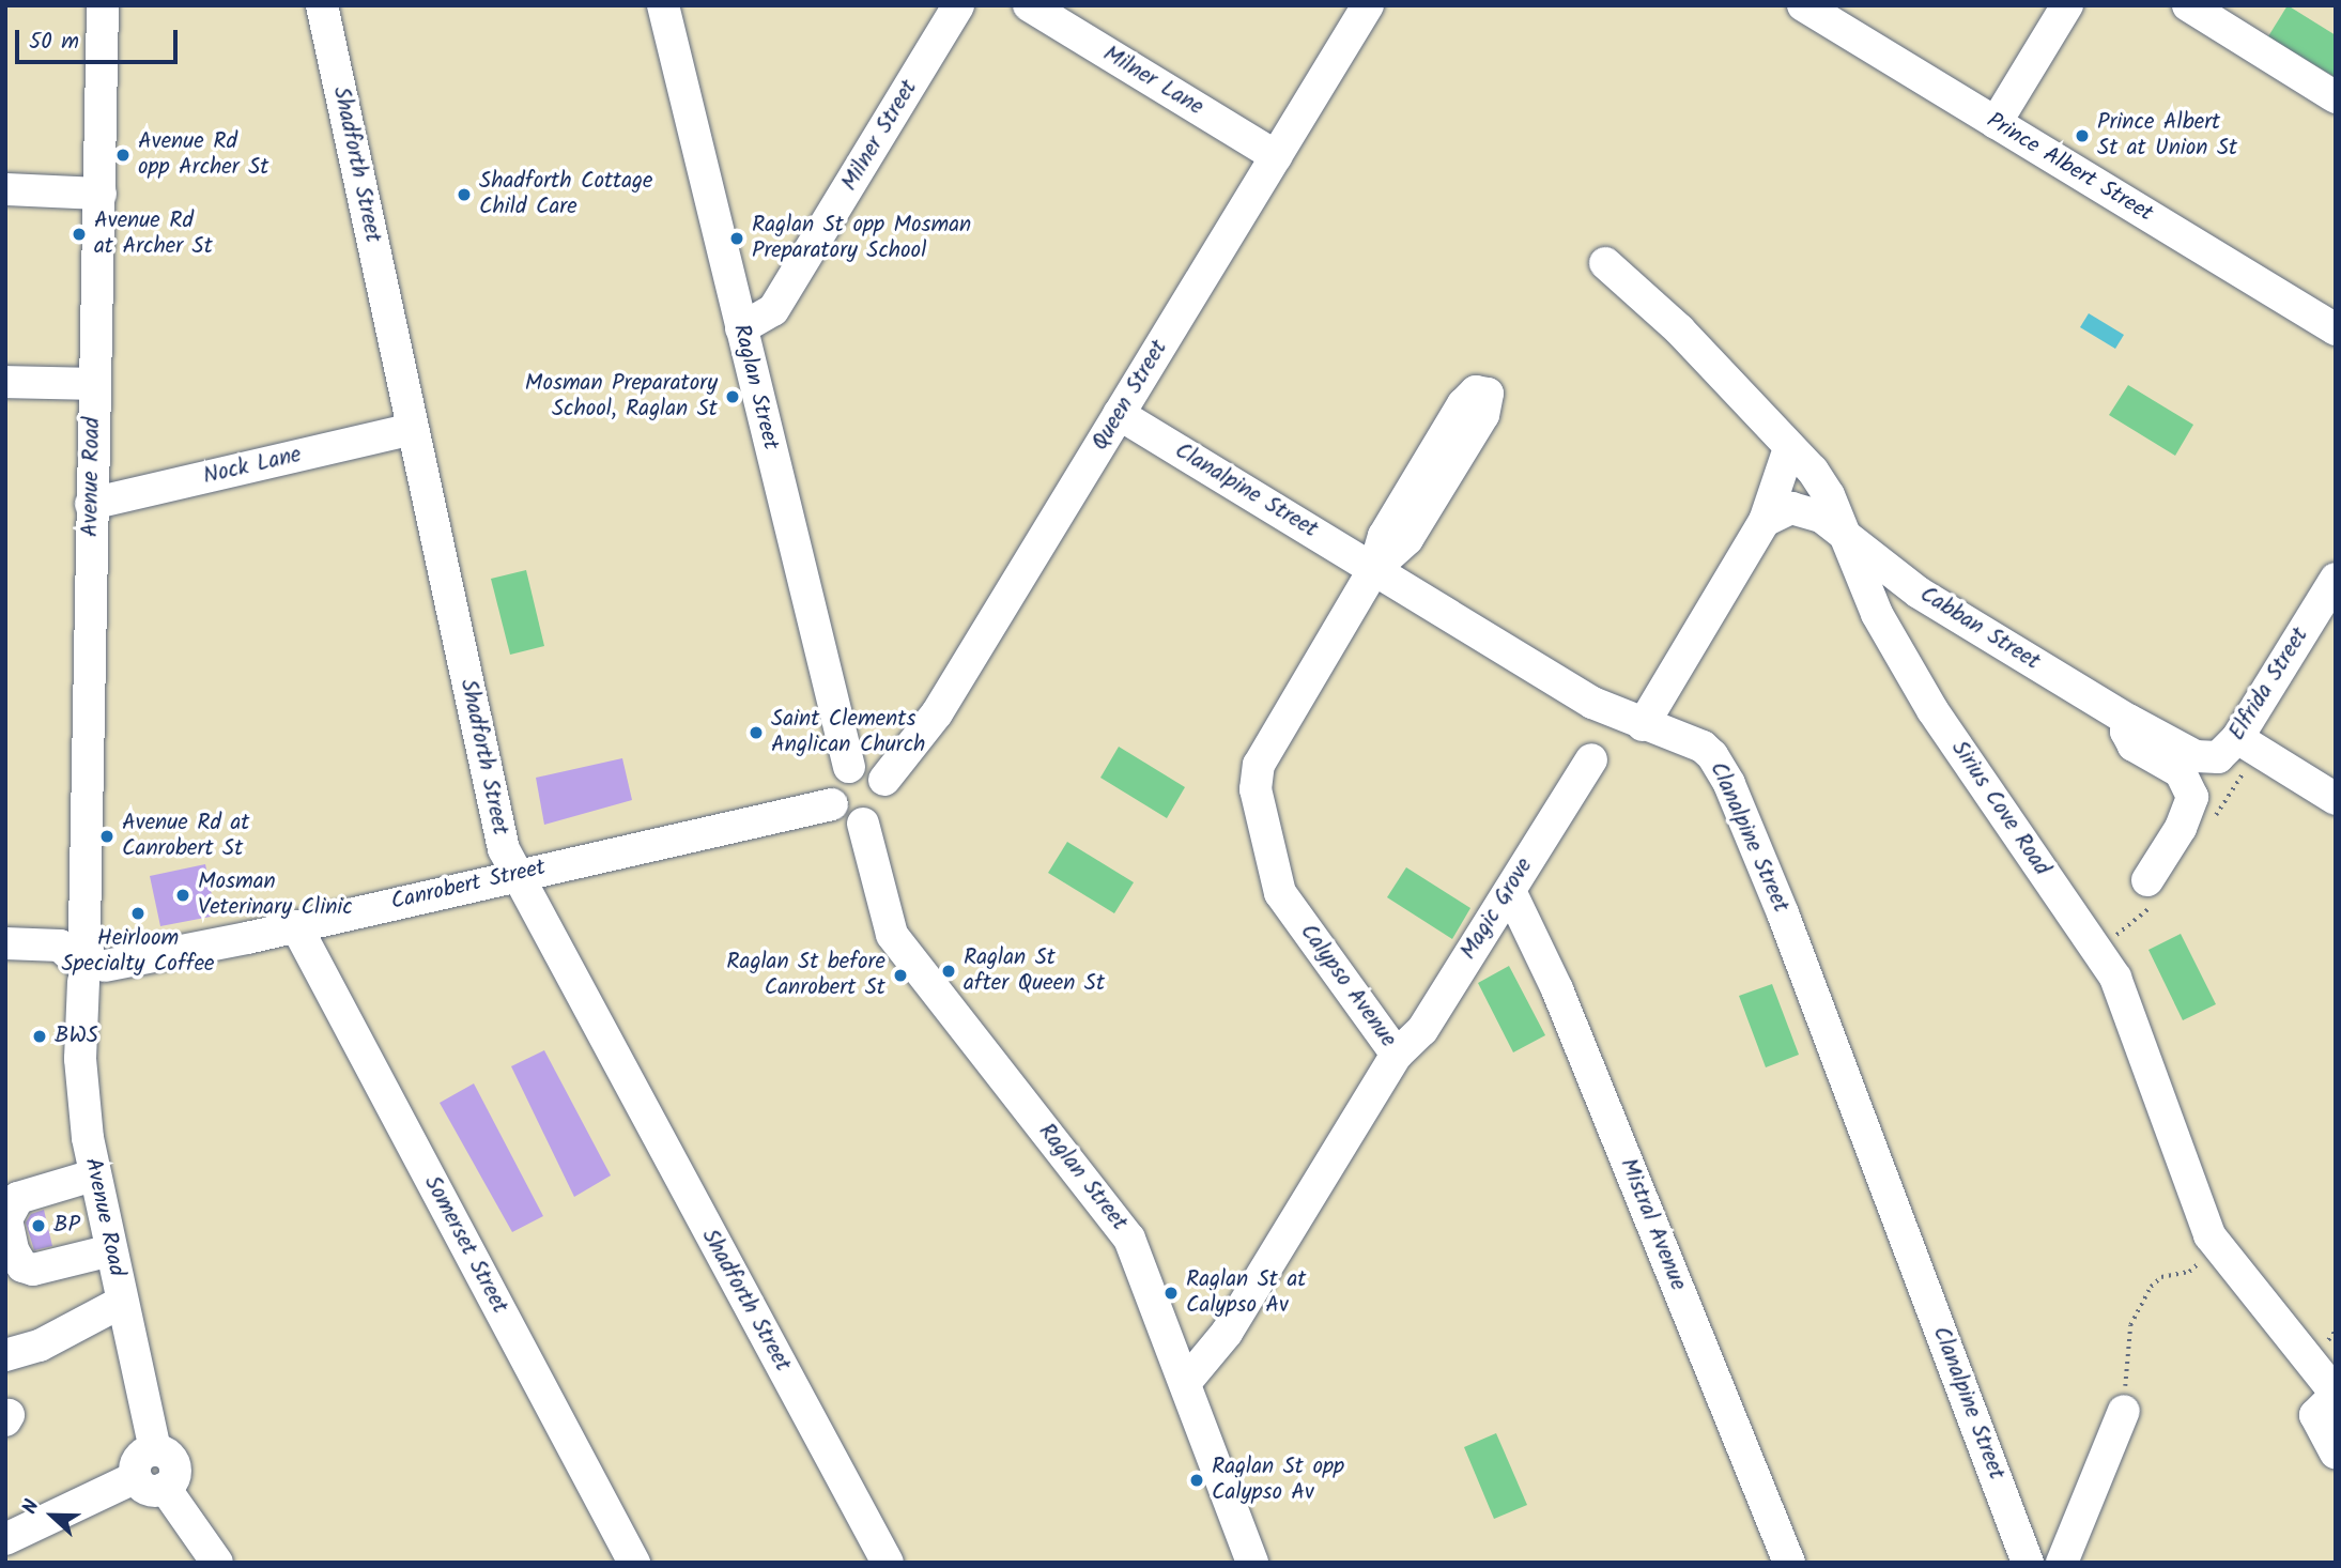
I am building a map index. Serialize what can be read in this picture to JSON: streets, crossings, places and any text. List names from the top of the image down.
{
  "streets": {
    "street": [
      "Milner Lane",
      "Milner Street",
      "Shadforth Street",
      "Prince Albert Street",
      "Raglan Street",
      "Queen Street",
      "Nock Lane",
      "Avenue Road",
      "Clanalpine Street",
      "Cabban Street",
      "Elfrida Street",
      "Sirius Cove Road",
      "Canrobert Street",
      "Magic Grove",
      "Calypso Avenue",
      "Mistral Avenue",
      "Somerset Street"
    ]
  },
  "crossings": [
    ["Milner Lane", "Queen Street"],
    ["Milner Street", "Raglan Street"],
    ["Shadforth Street", "Nock Lane"],
    ["Shadforth Street", "Canrobert Street"],
    ["Raglan Street", "Queen Street"],
    ["Raglan Street", "Canrobert Street"],
    ["Raglan Street", "Calypso Avenue"],
    ["Queen Street", "Clanalpine Street"],
    ["Queen Street", "Canrobert Street"],
    ["Nock Lane", "Avenue Road"],
    ["Avenue Road", "Canrobert Street"],
    ["Clanalpine Street", "Calypso Avenue"],
    ["Cabban Street", "Elfrida Street"],
    ["Cabban Street", "Sirius Cove Road"],
    ["Canrobert Street", "Somerset Street"],
    ["Magic Grove", "Calypso Avenue"],
    ["Magic Grove", "Mistral Avenue"]
  ],
  "places": [
    "Prince Albert St at Union St",
    "Avenue Rd opp Archer St",
    "Shadforth Cottage Child Care",
    "Avenue Rd at Archer St",
    "Raglan St opp Mosman Preparatory School",
    "Mosman Preparatory School, Raglan St",
    "Saint Clements Anglican Church",
    "Avenue Rd at Canrobert St",
    "Mosman Veterinary Clinic",
    "Heirloom Specialty Coffee",
    "Raglan St after Queen St",
    "Raglan St before Canrobert St",
    "BWS",
    "BP",
    "Raglan St at Calypso Av",
    "Raglan St opp Calypso Av"
  ],
  "scale_bar": "50 m",
  "north": "left"
}
